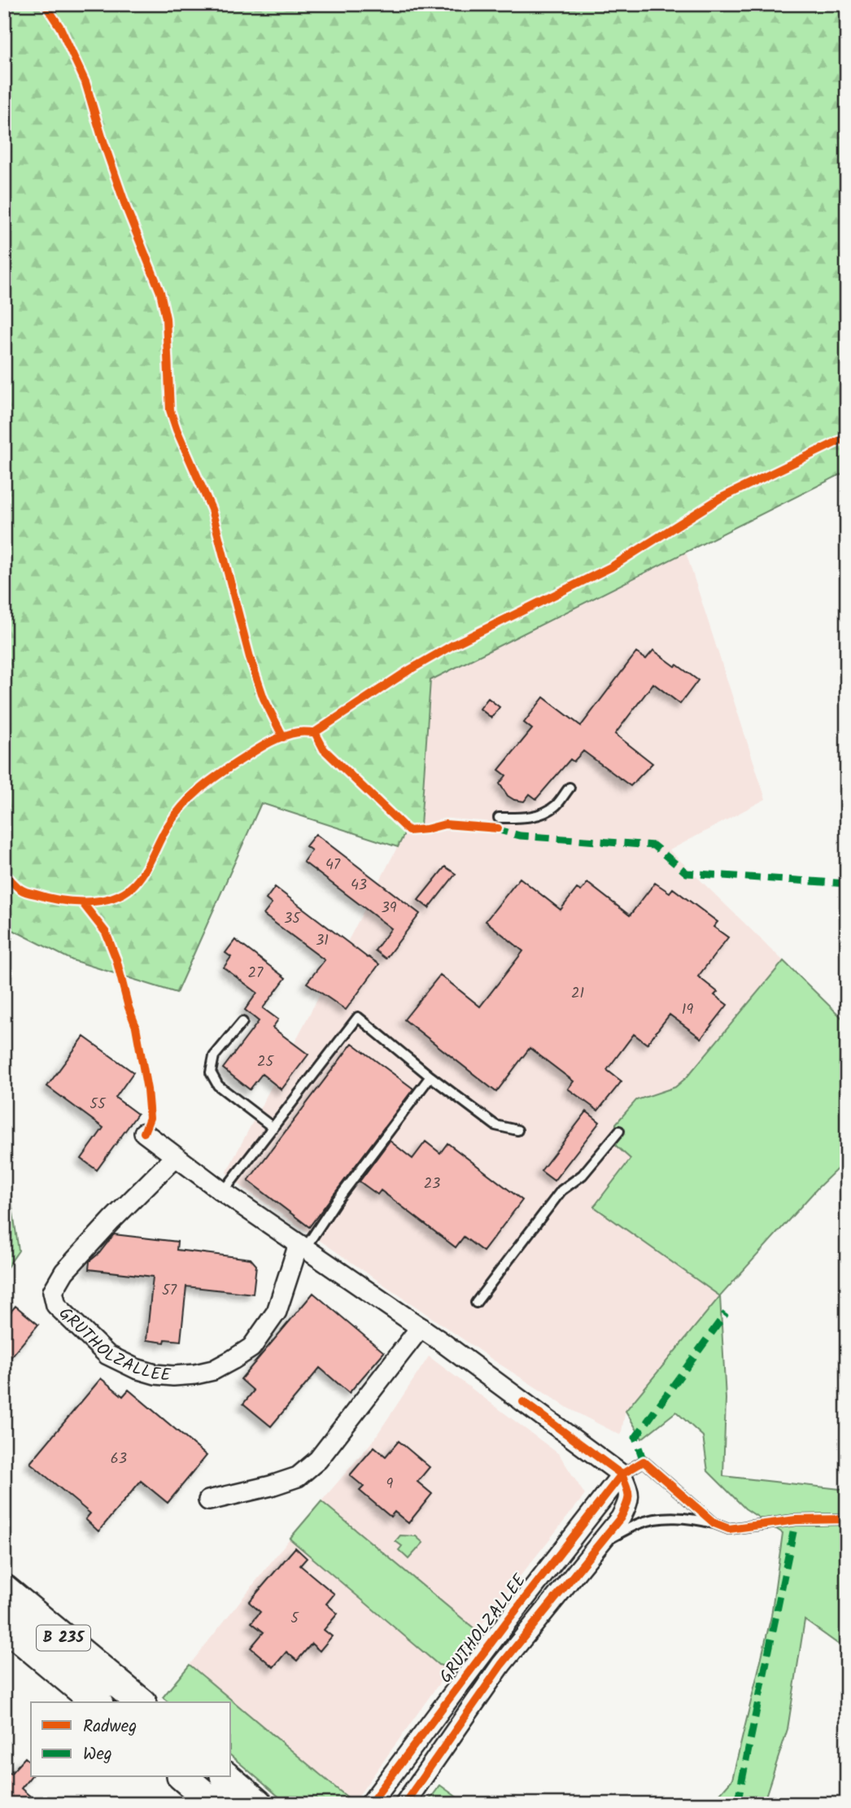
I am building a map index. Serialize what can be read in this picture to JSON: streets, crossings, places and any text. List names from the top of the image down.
{
  "streets": {
    "main road": ["B 235"],
    "street": ["GRUTHOLZALLEE"]
  },
  "house_numbers": [
    "47",
    "43",
    "39",
    "35",
    "31",
    "27",
    "21",
    "19",
    "25",
    "55",
    "23",
    "57",
    "63",
    "9",
    "5"
  ],
  "legend": ["Radweg", "Weg"]
}
